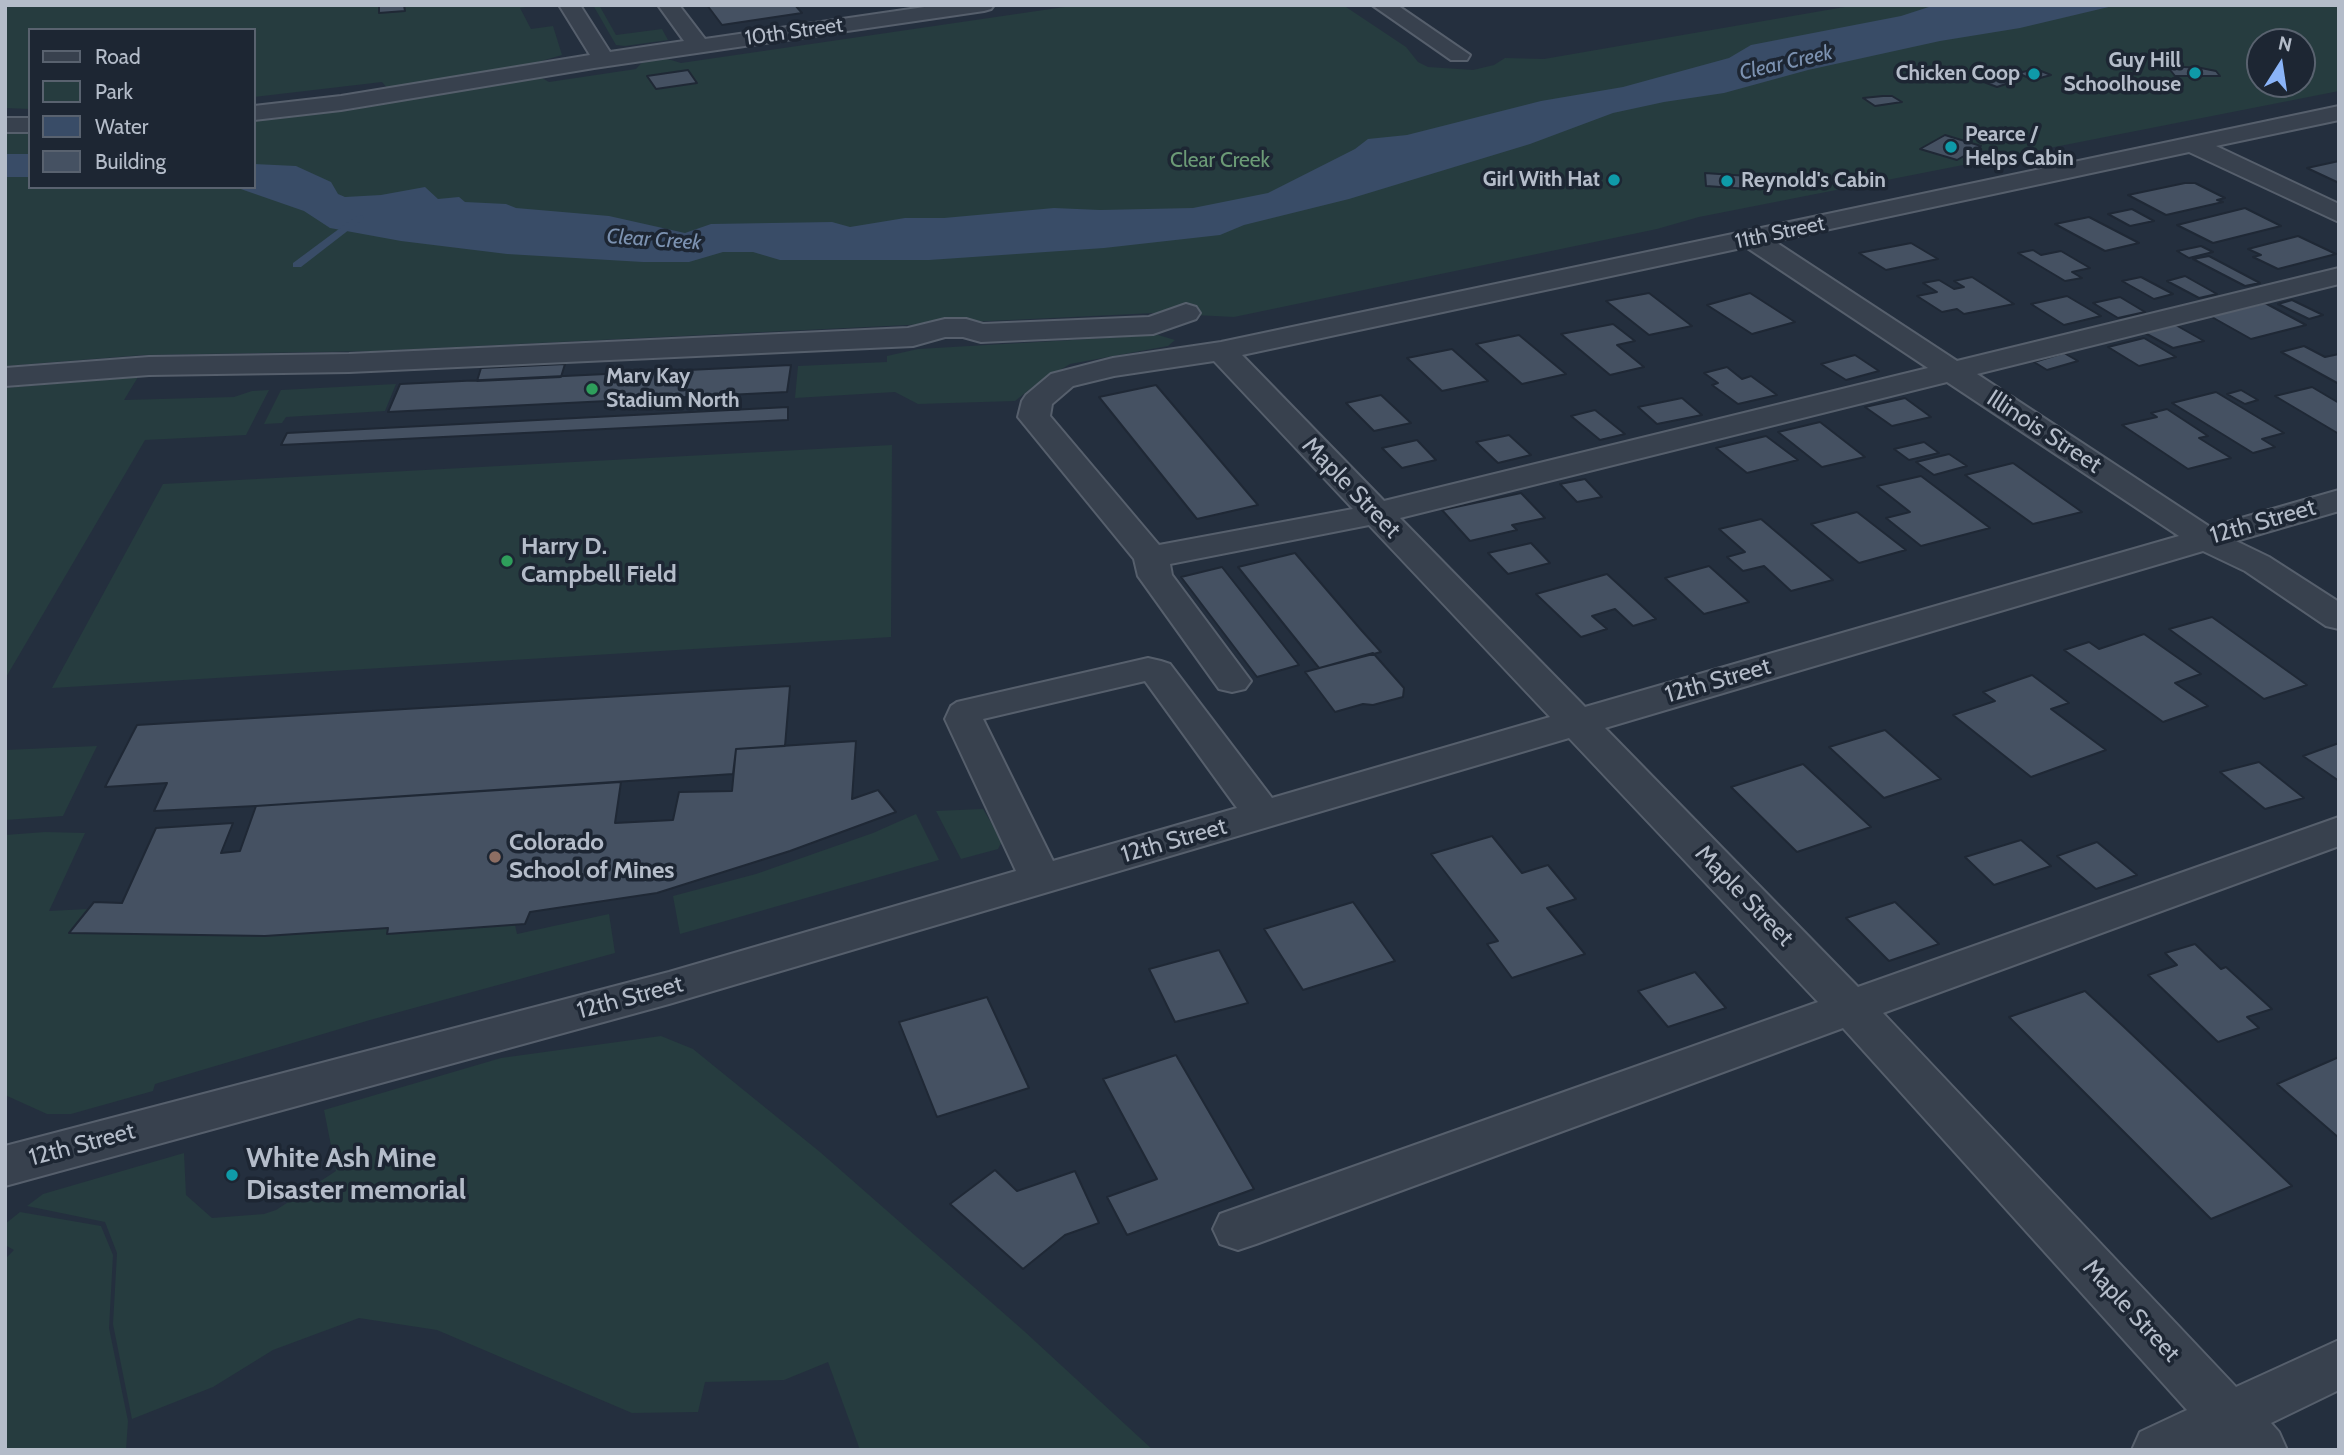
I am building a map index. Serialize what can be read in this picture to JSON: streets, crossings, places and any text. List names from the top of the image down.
{
  "streets": {
    "street": [
      "10th Street",
      "11th Street",
      "Illinois Street",
      "Maple Street",
      "12th Street"
    ]
  },
  "crossings": [
    ["11th Street", "Illinois Street"],
    ["11th Street", "Maple Street"],
    ["Illinois Street", "12th Street"],
    ["Maple Street", "12th Street"]
  ],
  "water": ["Clear Creek"],
  "parks": ["Clear Creek"],
  "places": [
    "Guy Hill Schoolhouse",
    "Chicken Coop",
    "Pearce / Helps Cabin",
    "Girl With Hat",
    "Reynold's Cabin",
    "Marv Kay Stadium North",
    "Harry D. Campbell Field",
    "Colorado School of Mines",
    "White Ash Mine Disaster memorial"
  ],
  "legend": [
    "Road",
    "Park",
    "Water",
    "Building"
  ],
  "north": "top"
}
